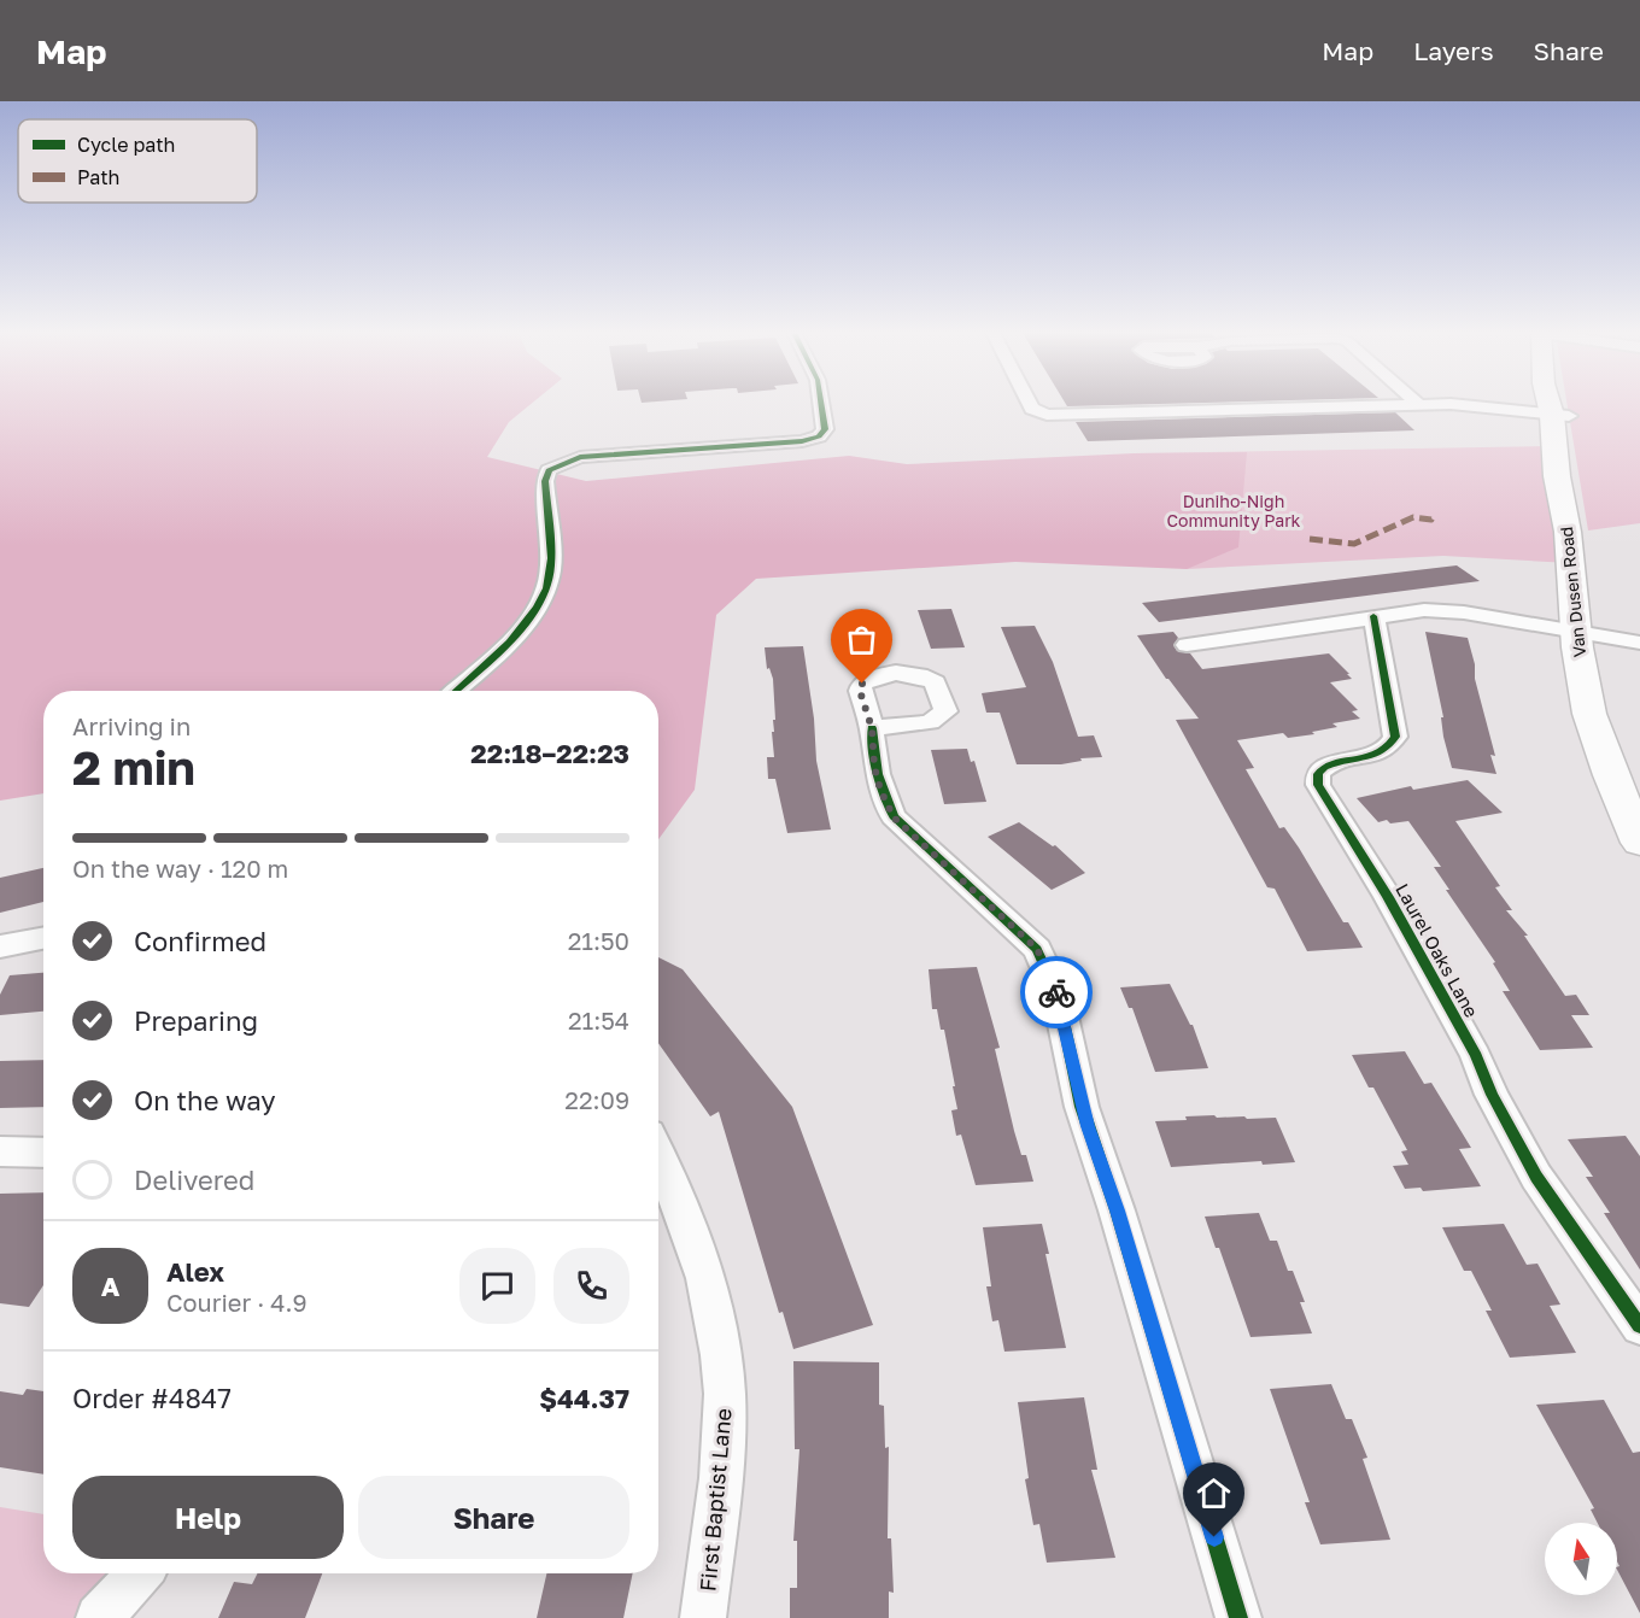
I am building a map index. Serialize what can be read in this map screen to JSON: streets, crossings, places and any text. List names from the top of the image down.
{
  "streets": {
    "main road": ["Van Dusen Road"],
    "street": ["Laurel Oaks Lane", "First Baptist Lane"]
  },
  "parks": ["Duniho-Nigh Community Park"],
  "legend": ["Cycle path", "Path"],
  "north": "top",
  "page": {
    "header": "Map",
    "nav": ["Map", "Layers", "Share"],
    "heading": ["2 min", "Arriving in", "22:18–22:23"],
    "panel": [
      "Alex",
      "Courier · 4.9",
      "Order #4847",
      "$44.37"
    ],
    "bar": "On the way · 120 m",
    "list": [
      ["Confirmed", "21:50"],
      ["Preparing", "21:54"],
      ["On the way", "22:09"],
      "Delivered"
    ],
    "round": "A",
    "buttons": ["Help", "Share"]
  }
}
